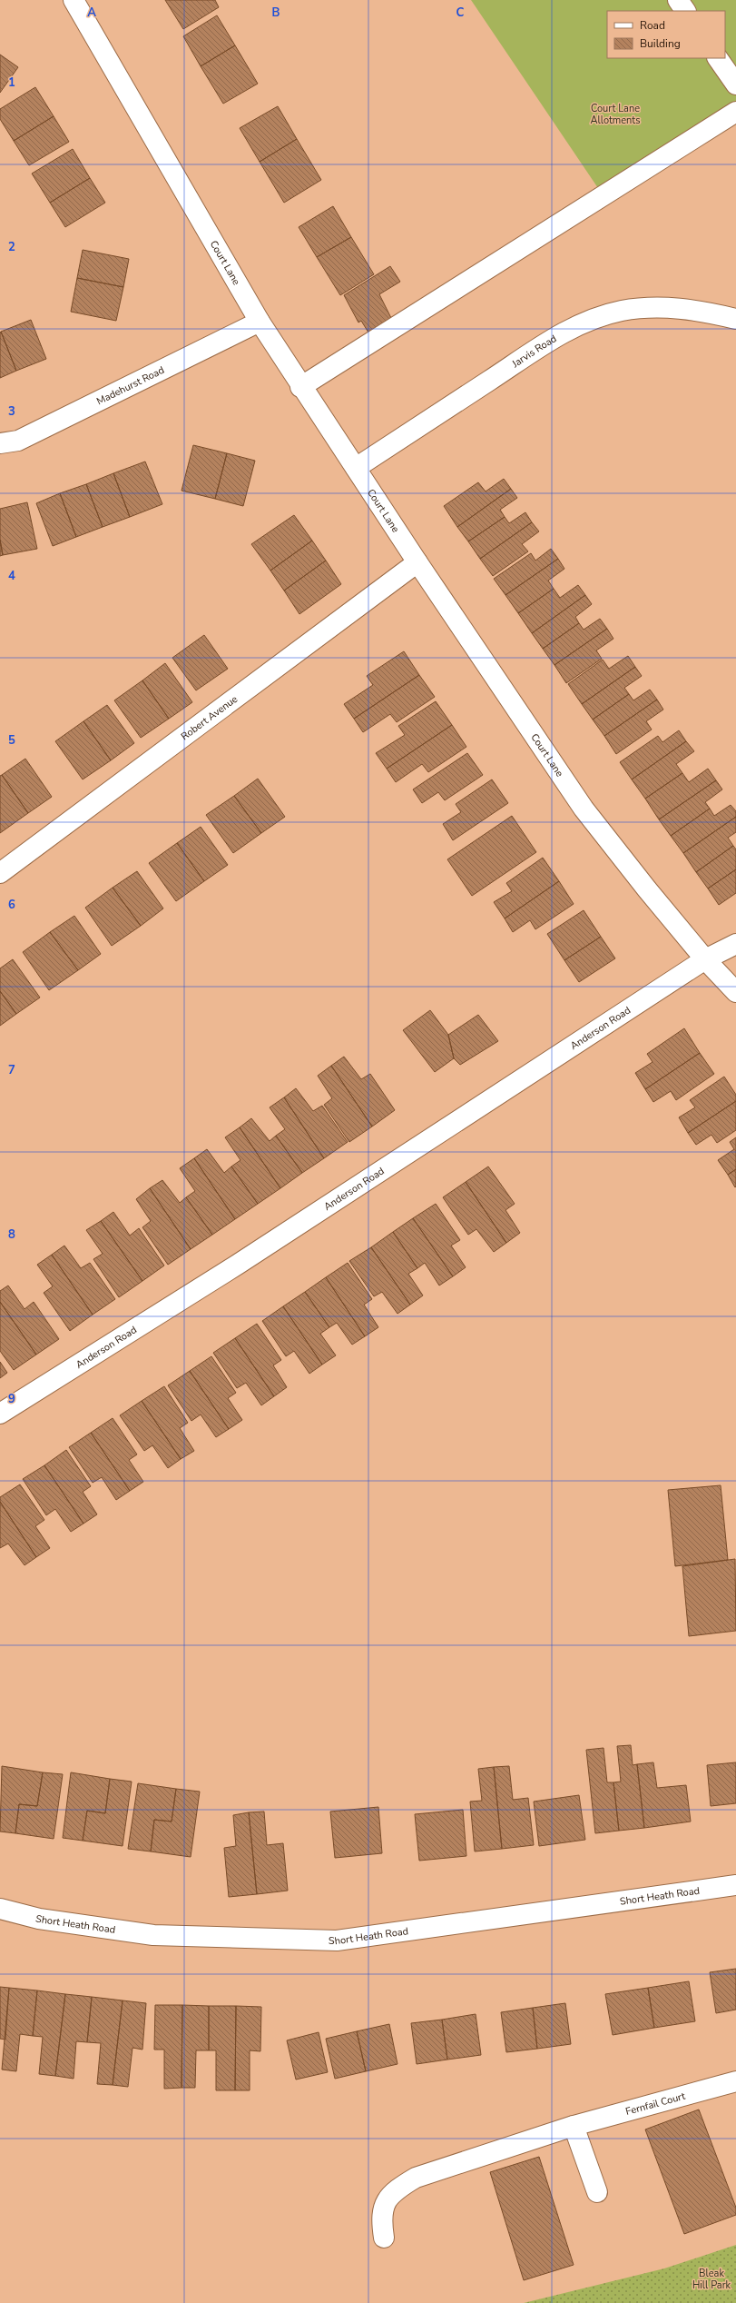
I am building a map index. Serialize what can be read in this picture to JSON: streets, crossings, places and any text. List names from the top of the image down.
{
  "streets": {
    "street": [
      "Court Lane",
      "Jarvis Road",
      "Madehurst Road",
      "Robert Avenue",
      "Anderson Road",
      "Short Heath Road",
      "Fernfail Court"
    ]
  },
  "crossings": [
    ["Court Lane", "Jarvis Road"],
    ["Court Lane", "Madehurst Road"],
    ["Court Lane", "Robert Avenue"],
    ["Court Lane", "Anderson Road"]
  ],
  "parks": ["Court Lane Allotments", "Bleak Hill Park"],
  "legend": ["Road", "Building"],
  "grid": {
    "columns": ["A", "B", "C"],
    "rows": [
      "1",
      "2",
      "3",
      "4",
      "5",
      "6",
      "7",
      "8",
      "9"
    ]
  }
}
